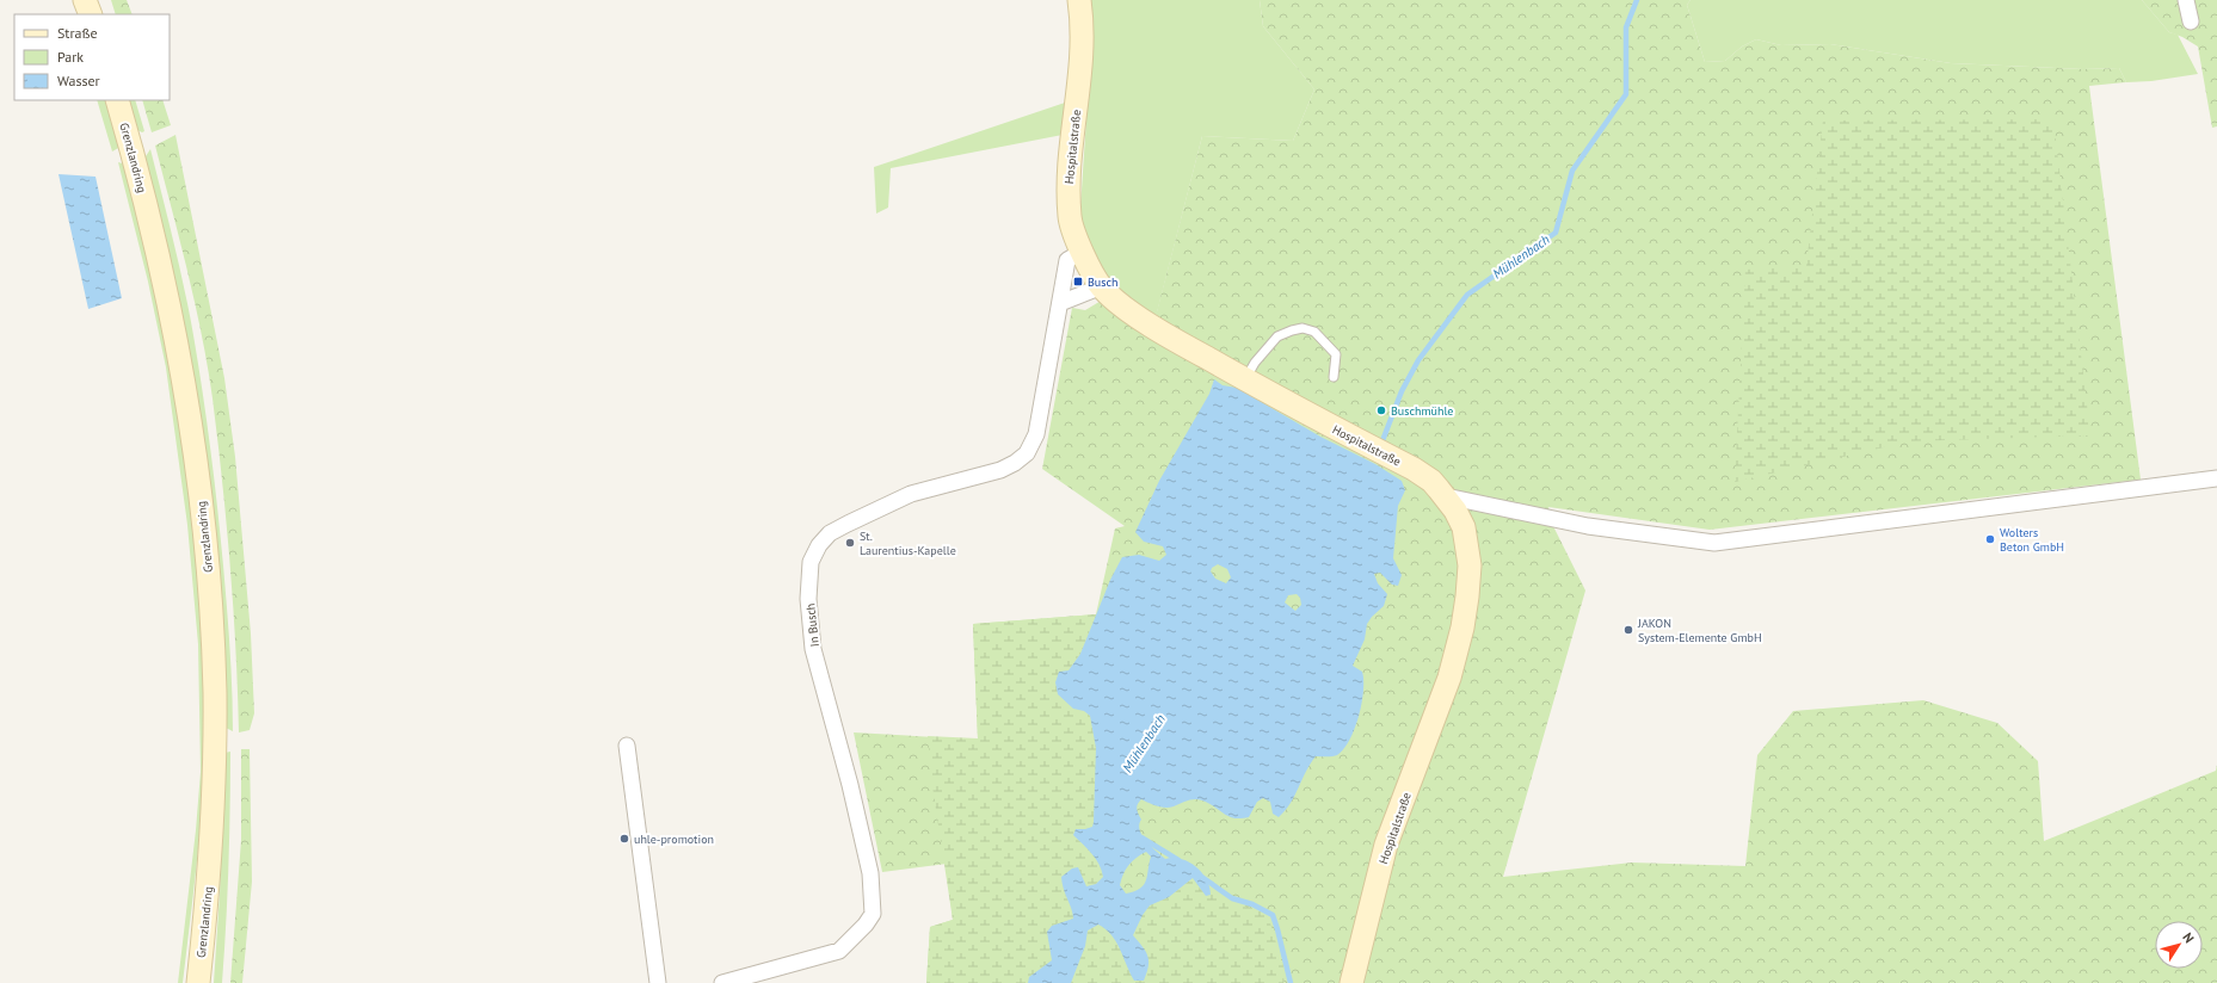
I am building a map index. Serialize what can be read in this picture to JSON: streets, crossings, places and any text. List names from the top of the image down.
{
  "streets": {
    "street": ["Hospitalstraße", "Grenzlandring", "In Busch"]
  },
  "crossings": [
    ["Hospitalstraße", "In Busch"]
  ],
  "water": ["Mühlenbach"],
  "places": {
    "transit": ["Busch"],
    "other": [
      "Buschmühle",
      "Wolters Beton GmbH",
      "St. Laurentius-Kapelle",
      "JAKON System-Elemente GmbH",
      "uhle-promotion"
    ]
  },
  "legend": ["Straße", "Park", "Wasser"],
  "north": "top right"
}
